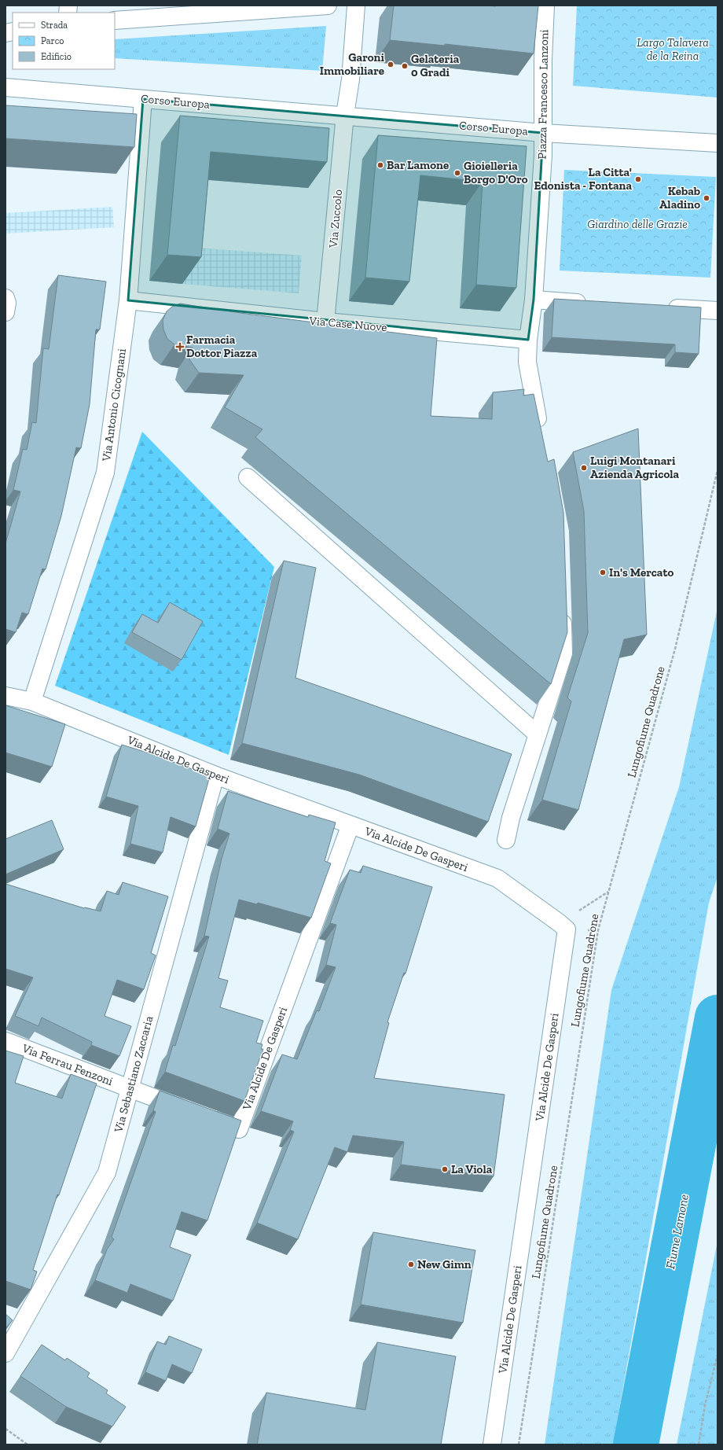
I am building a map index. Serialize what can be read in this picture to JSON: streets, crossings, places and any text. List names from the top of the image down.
{
  "streets": {
    "street": [
      "Piazza Francesco Lanzoni",
      "Corso Europa",
      "Via Zuccolo",
      "Via Case Nuove",
      "Via Antonio Cicognani",
      "Via Alcide De Gasperi",
      "Via Ferrau Fenzoni",
      "Via Sebastiano Zaccaria"
    ],
    "path": ["Lungofiume Quadrone"]
  },
  "crossings": [
    ["Piazza Francesco Lanzoni", "Corso Europa"],
    ["Corso Europa", "Via Zuccolo"],
    ["Corso Europa", "Via Antonio Cicognani"],
    ["Via Zuccolo", "Via Case Nuove"],
    ["Via Case Nuove", "Via Antonio Cicognani"],
    ["Via Antonio Cicognani", "Via Alcide De Gasperi"],
    ["Via Alcide De Gasperi", "Via Ferrau Fenzoni"],
    ["Via Alcide De Gasperi", "Via Sebastiano Zaccaria"],
    ["Via Ferrau Fenzoni", "Via Sebastiano Zaccaria"]
  ],
  "water": ["Fiume Lamone"],
  "parks": ["Largo Talavera de la Reina", "Giardino delle Grazie"],
  "places": {
    "other": [
      "Garoni Immobiliare",
      "Gelateria 0 Gradi",
      "Bar Lamone",
      "Gioielleria Borgo D'Oro",
      "La Citta' Edonista - Fontana",
      "Kebab Aladino",
      "Luigi Montanari Azienda Agricola",
      "In's Mercato",
      "La Viola",
      "New Gimn"
    ],
    "health": ["Farmacia Dottor Piazza"]
  },
  "legend": ["Strada", "Parco", "Edificio"]
}
